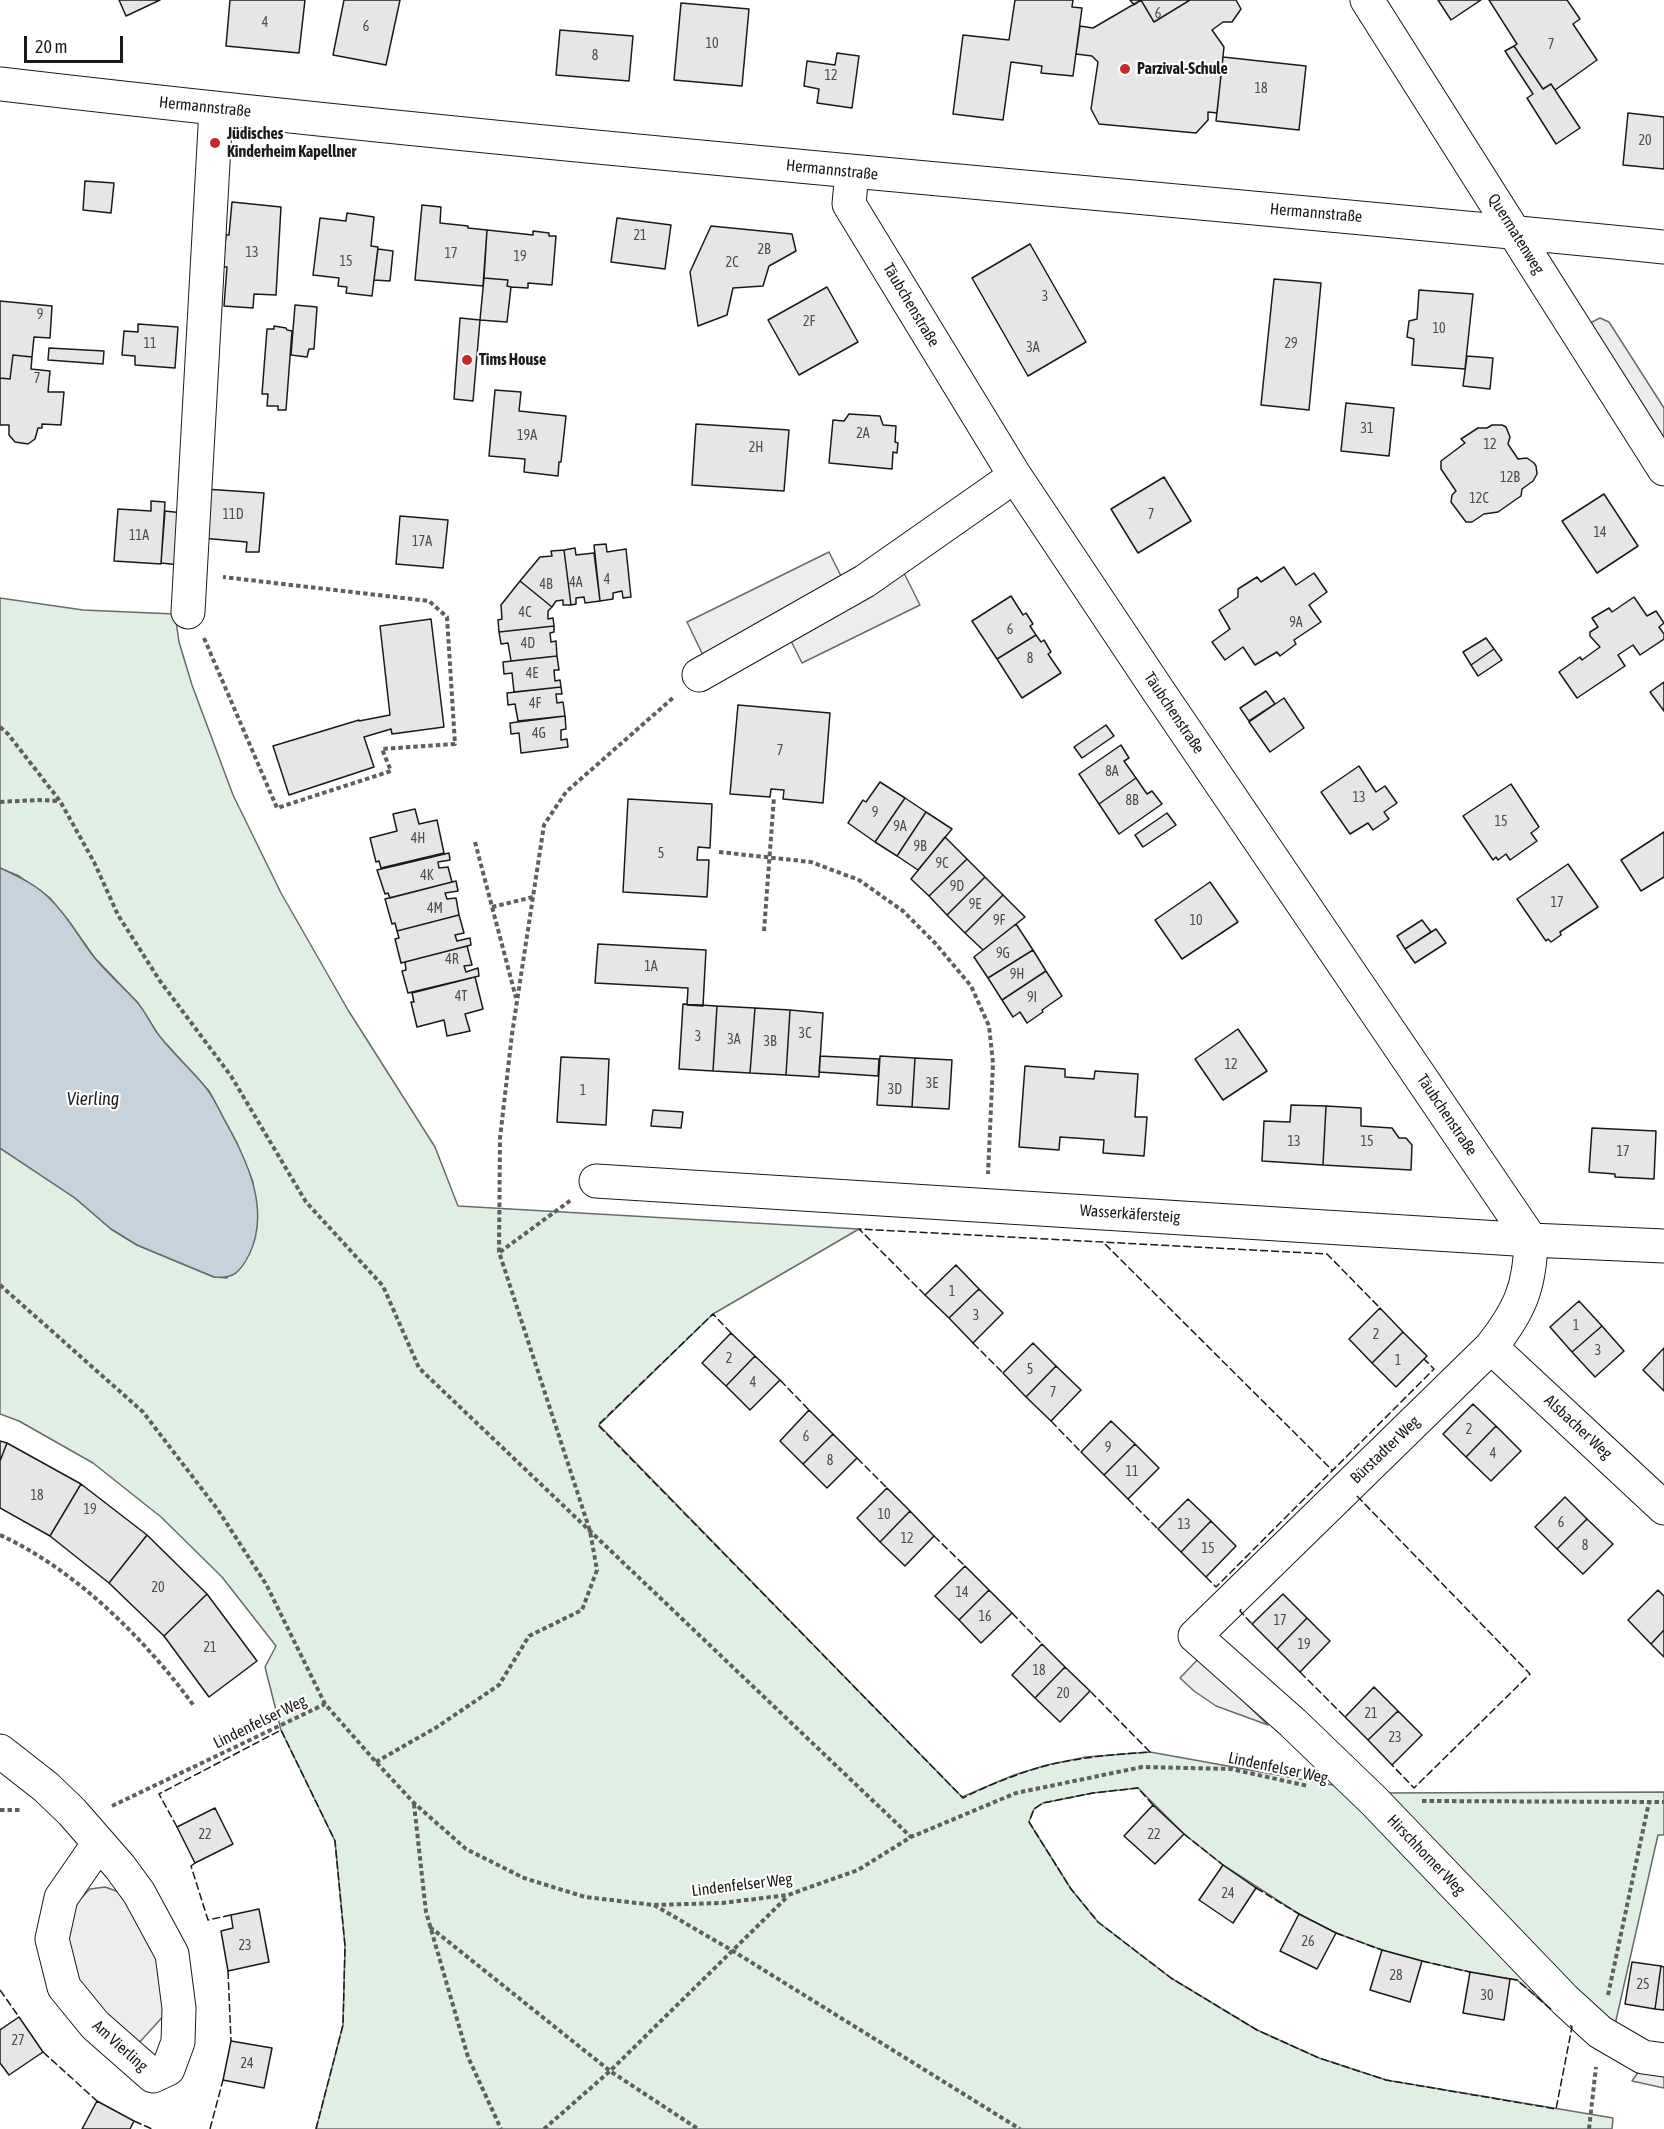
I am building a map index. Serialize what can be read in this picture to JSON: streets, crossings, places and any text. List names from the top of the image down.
{
  "streets": {
    "street": [
      "Hermannstraße",
      "Quermatenweg",
      "Täubchenstraße",
      "Wasserkäfersteig",
      "Alsbacher Weg",
      "Bürstadter Weg",
      "Hirschhorner Weg",
      "Am Vierling"
    ],
    "path": ["Lindenfelser Weg"]
  },
  "crossings": [
    ["Hermannstraße", "Quermatenweg"],
    ["Hermannstraße", "Täubchenstraße"],
    ["Täubchenstraße", "Wasserkäfersteig"],
    ["Täubchenstraße", "Bürstadter Weg"],
    ["Wasserkäfersteig", "Bürstadter Weg"],
    ["Alsbacher Weg", "Bürstadter Weg"],
    ["Bürstadter Weg", "Hirschhorner Weg"],
    ["Lindenfelser Weg", "Am Vierling"]
  ],
  "water": ["Vierling"],
  "places": ["Parzival-Schule", "Jüdisches Kinderheim Kapellner", "Tims House"],
  "house_numbers": [
    "6",
    "4",
    "6",
    "10",
    "7",
    "8",
    "12",
    "18",
    "20",
    "21",
    "2B",
    "13",
    "17",
    "19",
    "15",
    "2C",
    "3",
    "9",
    "2F",
    "10",
    "11",
    "29",
    "3A",
    "7",
    "31",
    "2A",
    "19A",
    "12",
    "2H",
    "12B",
    "12C",
    "11D",
    "7",
    "14",
    "11A",
    "17A",
    "4",
    "4A",
    "4B",
    "4C",
    "9A",
    "6",
    "4D",
    "8",
    "4E",
    "4F",
    "4G",
    "7",
    "8A",
    "13",
    "8B",
    "9",
    "15",
    "9A",
    "4H",
    "9B",
    "5",
    "9C",
    "4K",
    "9D",
    "17",
    "9E",
    "4M",
    "9F",
    "10",
    "9G",
    "4R",
    "1A",
    "9H",
    "4T",
    "9I",
    "3C",
    "3",
    "3A",
    "3B",
    "12",
    "3E",
    "3D",
    "1",
    "13",
    "15",
    "17",
    "1",
    "3",
    "1",
    "2",
    "3",
    "2",
    "1",
    "5",
    "4",
    "7",
    "2",
    "6",
    "9",
    "4",
    "8",
    "11",
    "18",
    "19",
    "10",
    "6",
    "13",
    "12",
    "8",
    "15",
    "20",
    "14",
    "16",
    "17",
    "19",
    "21",
    "18",
    "20",
    "21",
    "23",
    "22",
    "22",
    "24",
    "26",
    "23",
    "28",
    "25",
    "30",
    "27",
    "24"
  ],
  "scale_bar": "20 m"
}
